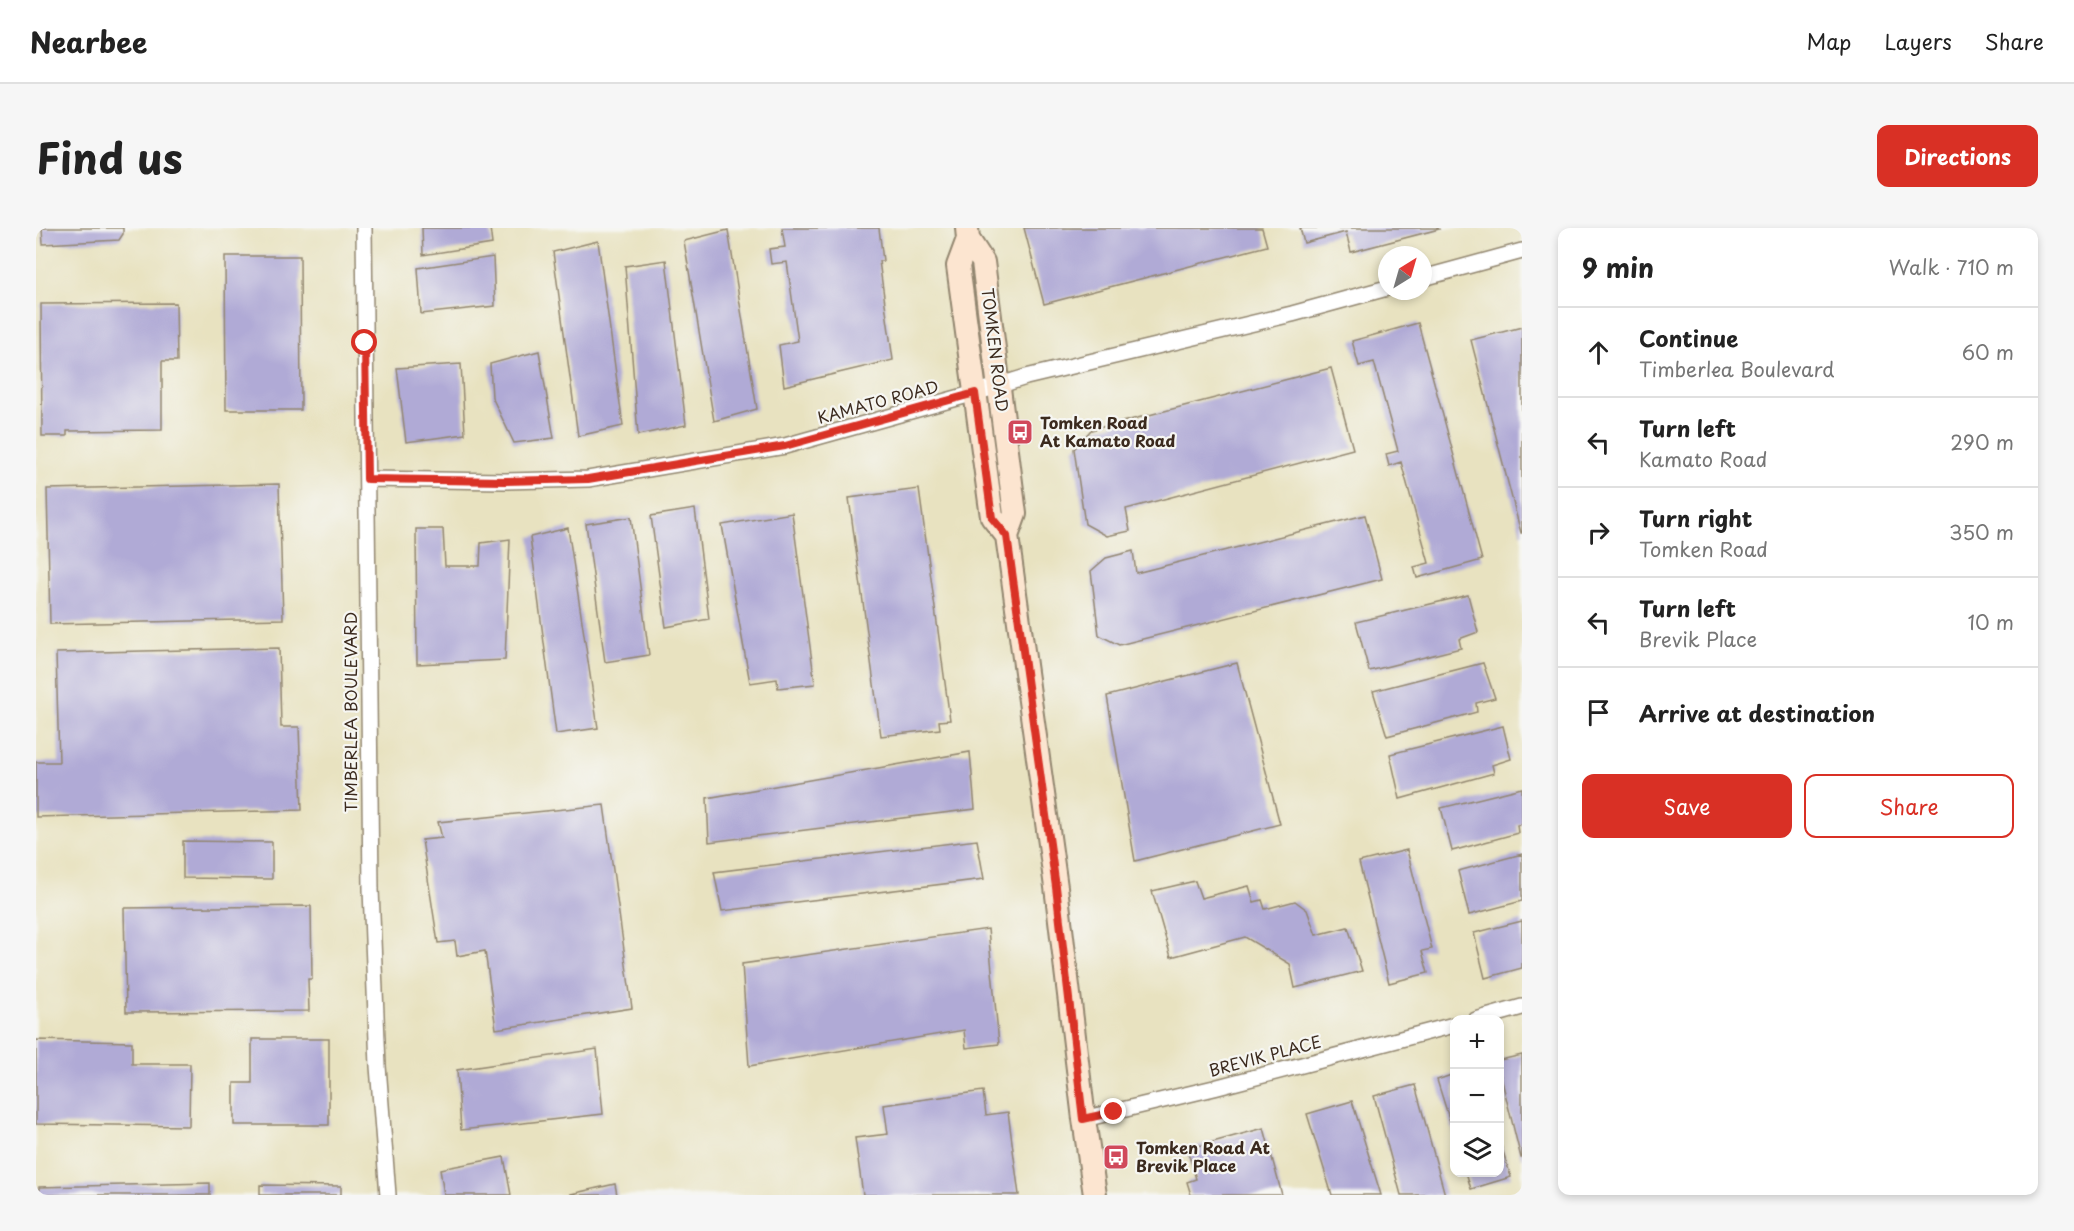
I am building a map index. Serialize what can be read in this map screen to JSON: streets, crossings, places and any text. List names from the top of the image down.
{
  "streets": {
    "main road": ["TOMKEN ROAD"],
    "street": ["KAMATO ROAD", "TIMBERLEA BOULEVARD", "BREVIK PLACE"]
  },
  "crossings": [
    ["TOMKEN ROAD", "KAMATO ROAD"],
    ["TOMKEN ROAD", "BREVIK PLACE"],
    ["KAMATO ROAD", "TIMBERLEA BOULEVARD"]
  ],
  "places": {
    "bus stop": ["Tomken Road At Kamato Road", "Tomken Road At Brevik Place"]
  },
  "north": "top right",
  "page": {
    "header": "Nearbee",
    "nav": ["Map", "Layers", "Share"],
    "title": "Find us",
    "buttons": [
      "Directions",
      ["Save", "Share"]
    ],
    "heading": ["9 min", "Walk · 710 m"],
    "list": [
      ["Continue", "Timberlea Boulevard", "60 m"],
      ["Turn left", "Kamato Road", "290 m"],
      ["Turn right", "Tomken Road", "350 m"],
      ["Turn left", "Brevik Place", "10 m"],
      "Arrive at destination"
    ],
    "map_buttons": ["+", "−"]
  }
}
